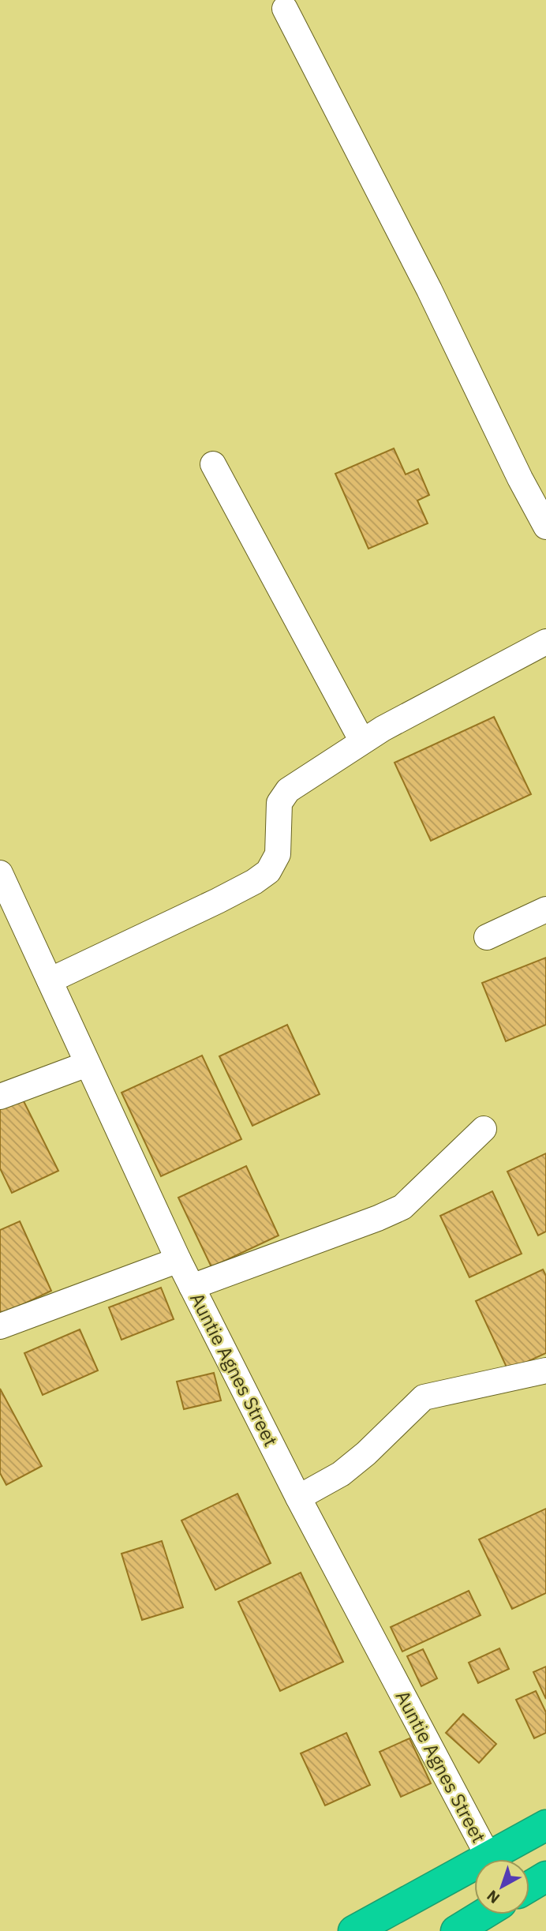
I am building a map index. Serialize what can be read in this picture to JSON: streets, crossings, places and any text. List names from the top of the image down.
{
  "streets": {
    "street": ["Auntie Agnes Street"]
  },
  "north": "bottom left"
}
